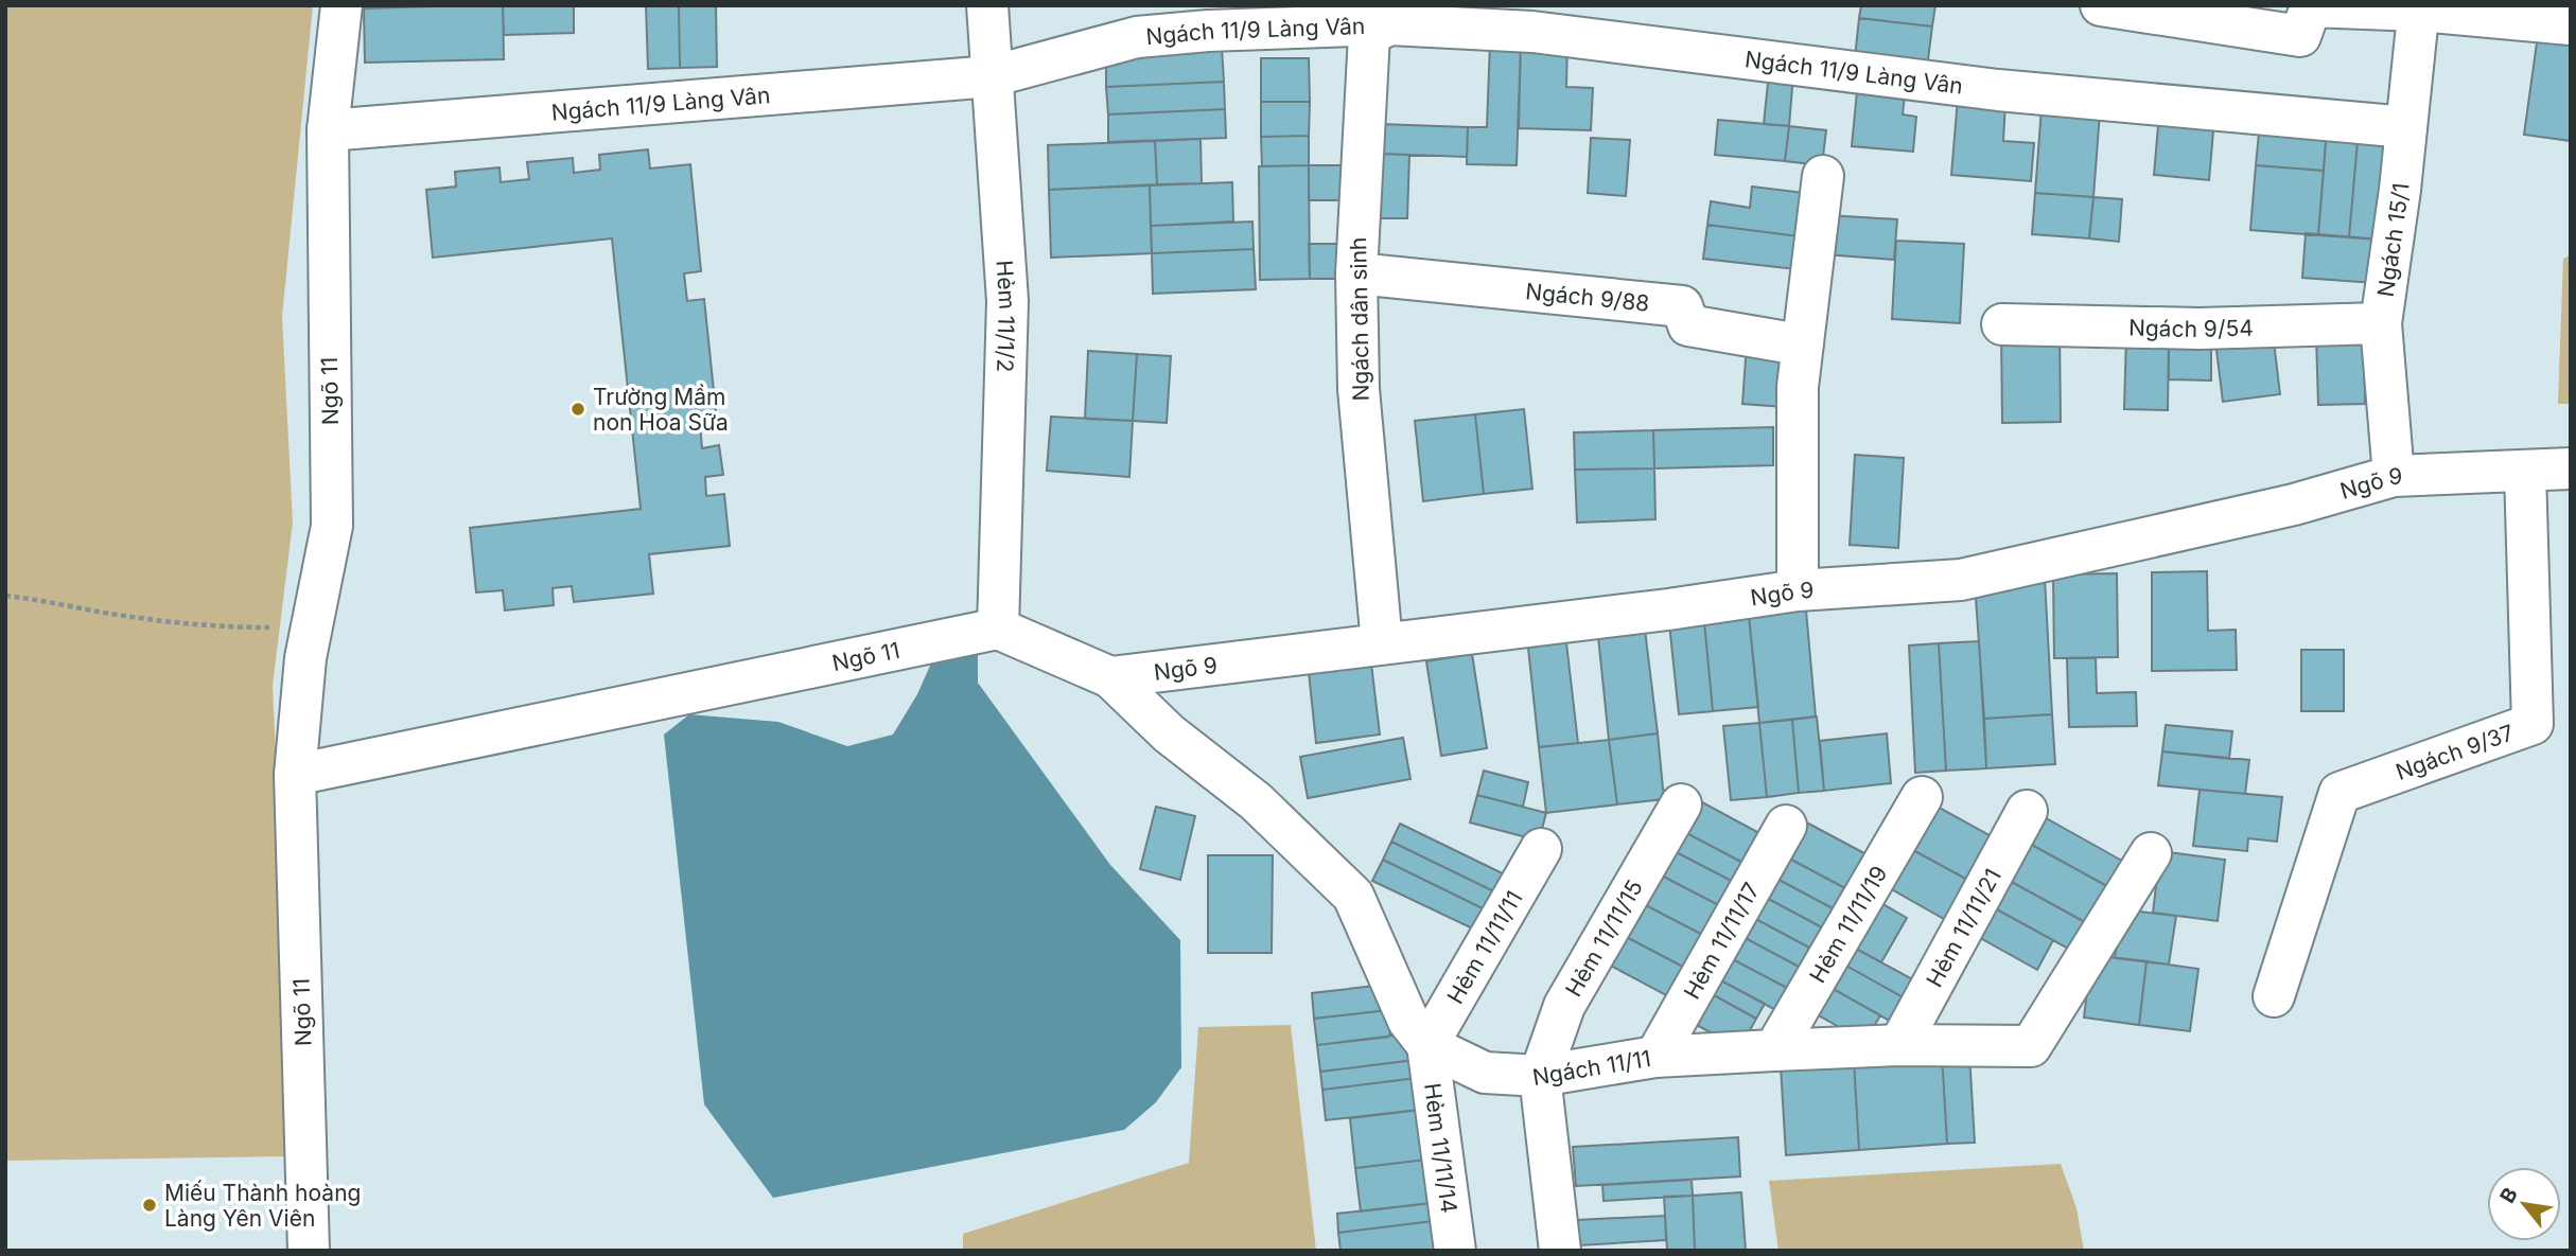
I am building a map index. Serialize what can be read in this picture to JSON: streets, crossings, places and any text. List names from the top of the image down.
{
  "streets": {
    "street": [
      "Ngách 11/9 Làng Vân",
      "Ngách 15/1",
      "Ngách 9/88",
      "Hẻm 11/1/2",
      "Ngách dân sinh",
      "Ngách 9/54",
      "Ngõ 11",
      "Ngõ 9",
      "Ngách 9/37",
      "Hẻm 11/11/19",
      "Hẻm 11/11/21",
      "Hẻm 11/11/15",
      "Hẻm 11/11/17",
      "Hẻm 11/11/11",
      "Ngách 11/11",
      "Hẻm 11/11/14"
    ]
  },
  "crossings": [
    ["Ngách 11/9 Làng Vân", "Ngách 15/1"],
    ["Ngách 11/9 Làng Vân", "Hẻm 11/1/2"],
    ["Ngách 11/9 Làng Vân", "Ngách dân sinh"],
    ["Ngách 11/9 Làng Vân", "Ngõ 11"],
    ["Ngách 15/1", "Ngách 9/54"],
    ["Ngách 15/1", "Ngõ 9"],
    ["Ngách 9/88", "Ngách dân sinh"],
    ["Hẻm 11/1/2", "Ngõ 11"],
    ["Ngách dân sinh", "Ngõ 9"],
    ["Ngõ 9", "Ngách 9/37"],
    ["Ngõ 9", "Ngách 11/11"],
    ["Hẻm 11/11/19", "Ngách 11/11"],
    ["Hẻm 11/11/21", "Ngách 11/11"],
    ["Hẻm 11/11/15", "Ngách 11/11"],
    ["Hẻm 11/11/17", "Ngách 11/11"],
    ["Hẻm 11/11/11", "Ngách 11/11"],
    ["Hẻm 11/11/11", "Hẻm 11/11/14"],
    ["Ngách 11/11", "Hẻm 11/11/14"]
  ],
  "places": ["Trường Mầm non Hoa Sữa", "Miếu Thành hoàng Làng Yên Viên"],
  "north": "top left"
}
